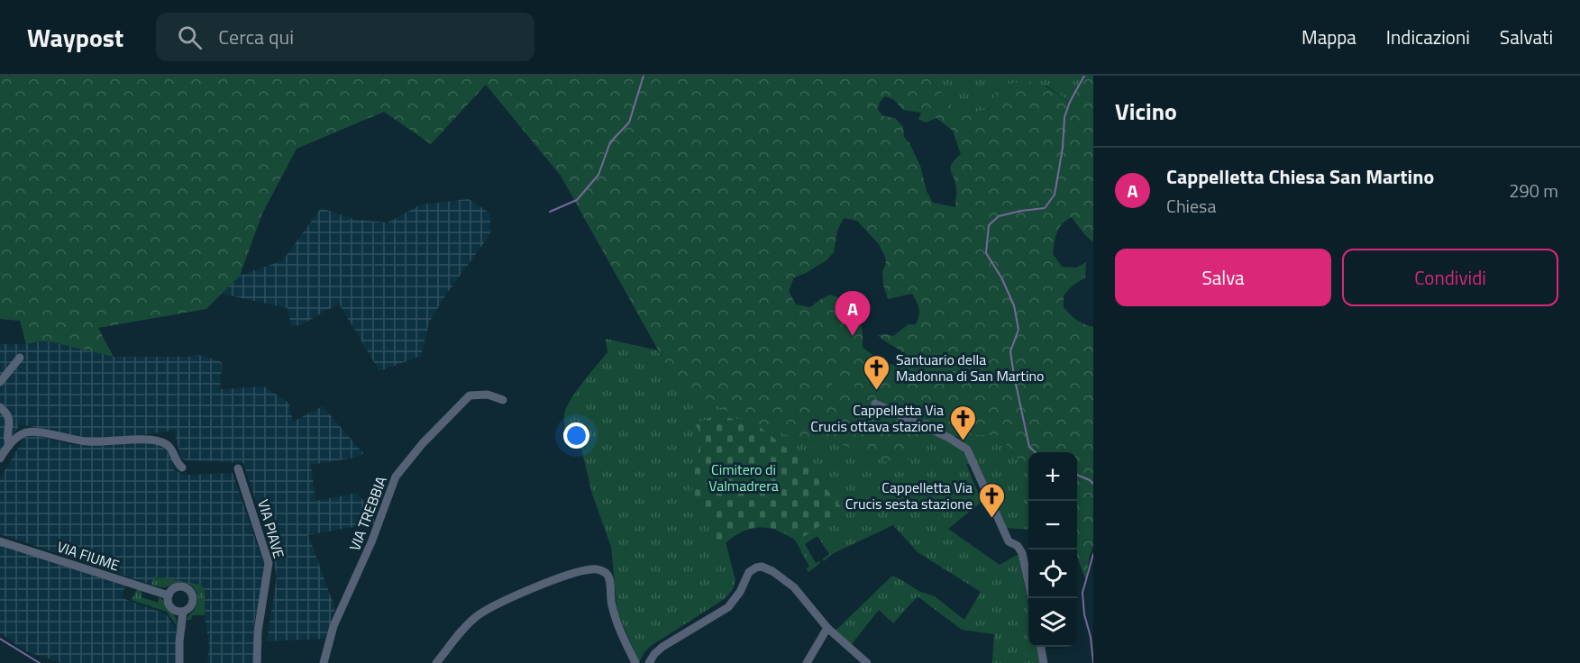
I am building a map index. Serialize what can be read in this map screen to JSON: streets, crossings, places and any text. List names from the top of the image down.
{
  "streets": {
    "street": ["VIA TREBBIA", "VIA PIAVE", "VIA FIUME"]
  },
  "parks": ["Cimitero di Valmadrera"],
  "places": {
    "church": ["Santuario della Madonna di San Martino", "Cappelletta Via Crucis ottava stazione", "Cappelletta Via Crucis sesta stazione"]
  },
  "page": {
    "header": "Waypost",
    "search": "Cerca qui",
    "nav": ["Mappa", "Indicazioni", "Salvati"],
    "heading": "Vicino",
    "list": [
      {
        "mark": "A",
        "name": "Cappelletta Chiesa San Martino",
        "note": "Chiesa",
        "value": "290 m"
      }
    ],
    "buttons": ["Salva", "Condividi"],
    "pins": "A",
    "map_buttons": ["+", "−"]
  }
}
